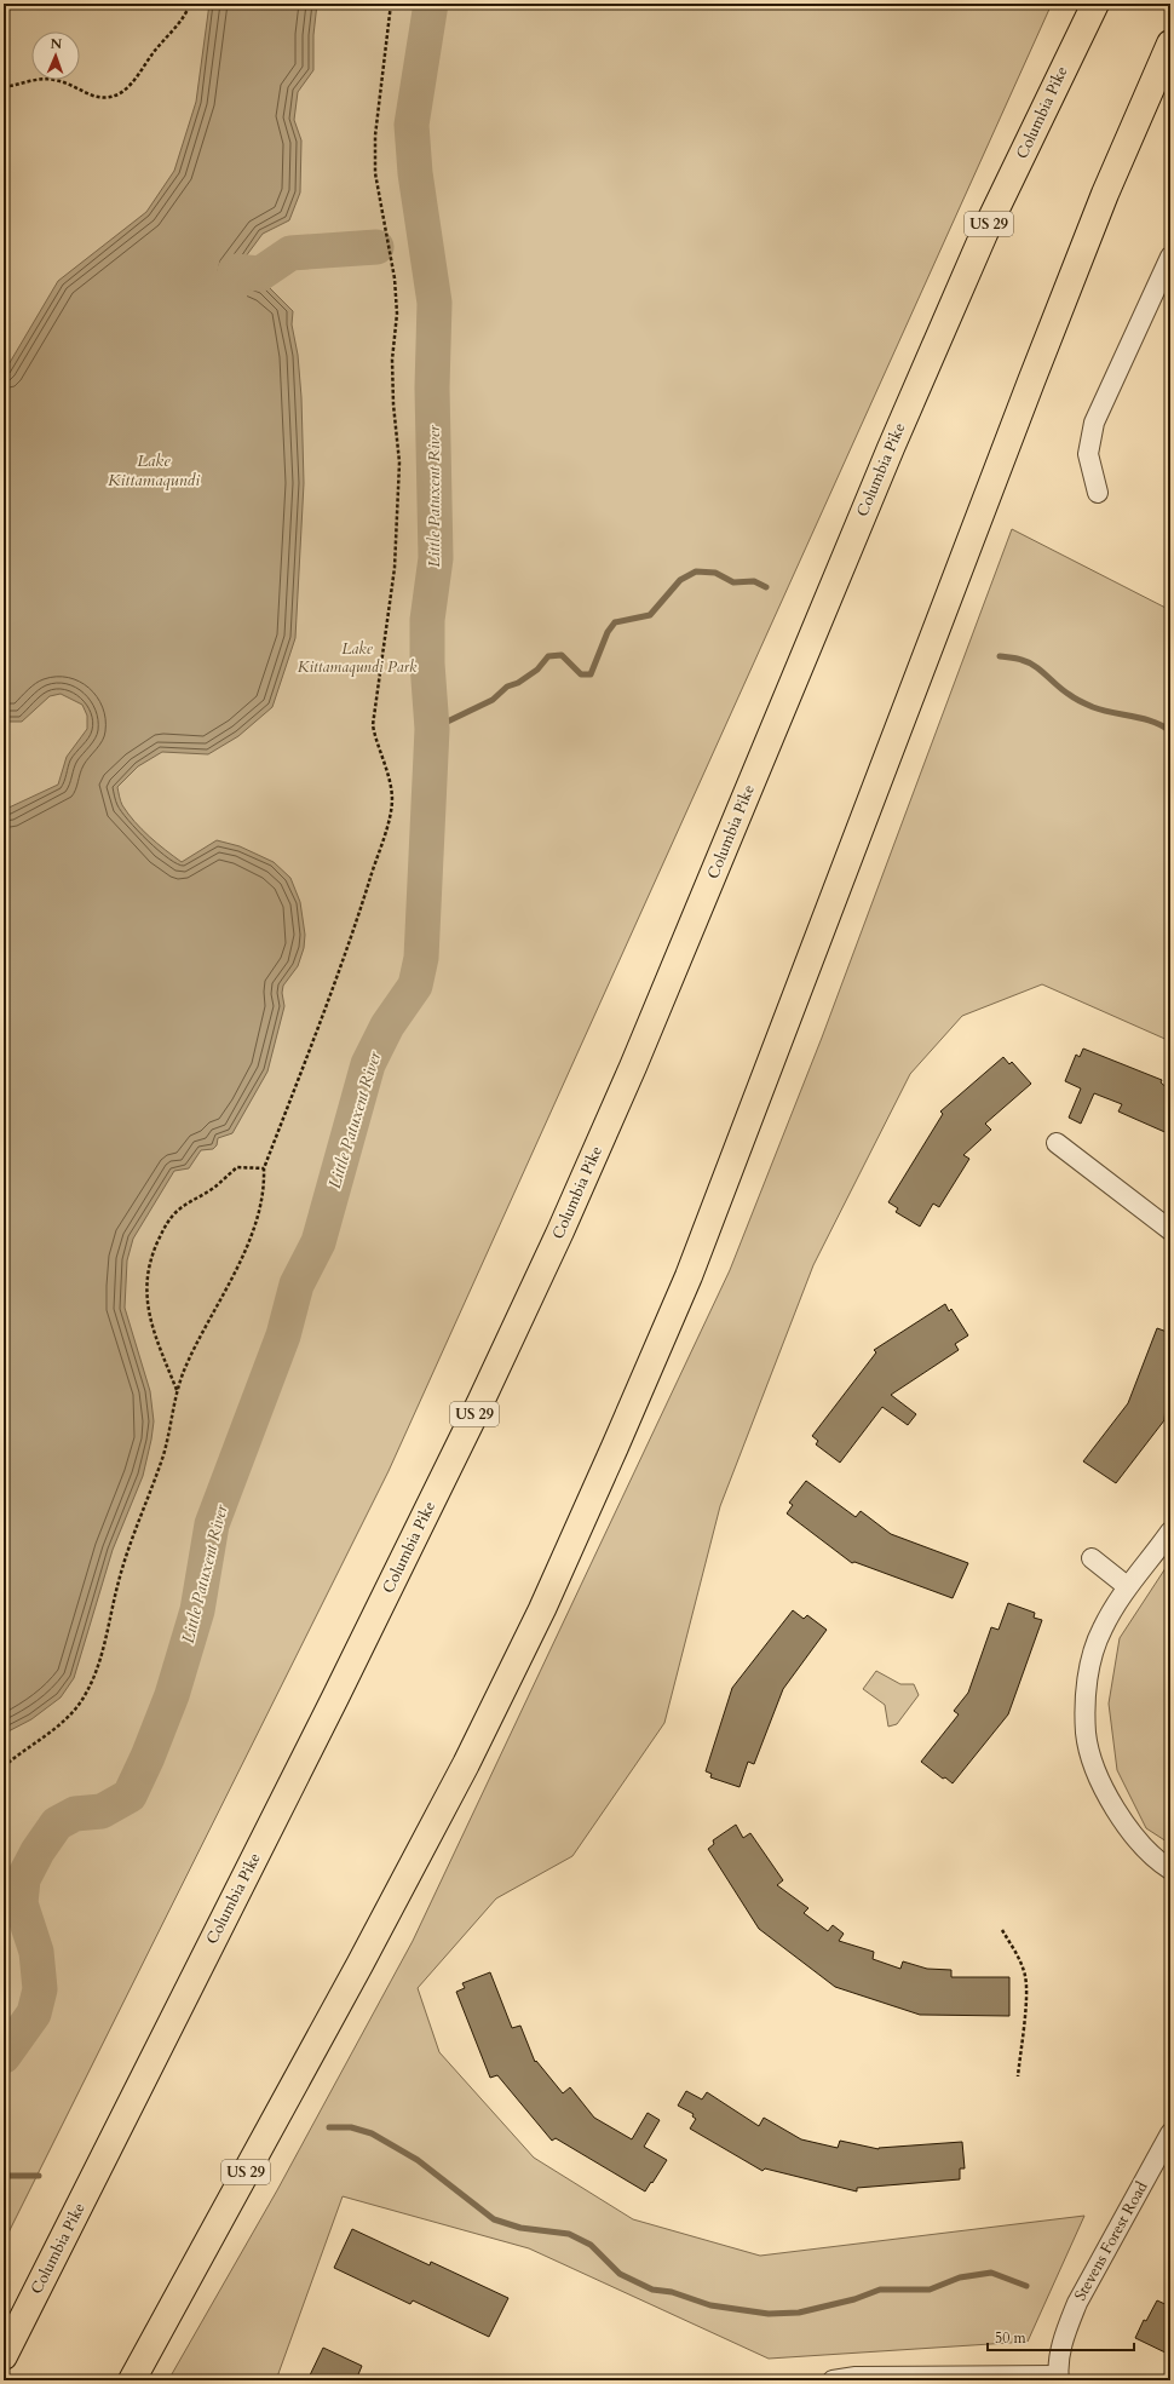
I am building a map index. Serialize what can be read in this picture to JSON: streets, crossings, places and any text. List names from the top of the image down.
{
  "streets": {
    "highway": ["Columbia Pike", "US 29"],
    "street": ["Stevens Forest Road"]
  },
  "water": ["Lake Kittamaqundi", "Little Patuxent River"],
  "parks": ["Lake Kittamaqundi Park"],
  "scale_bar": "50 m",
  "north": "top"
}
